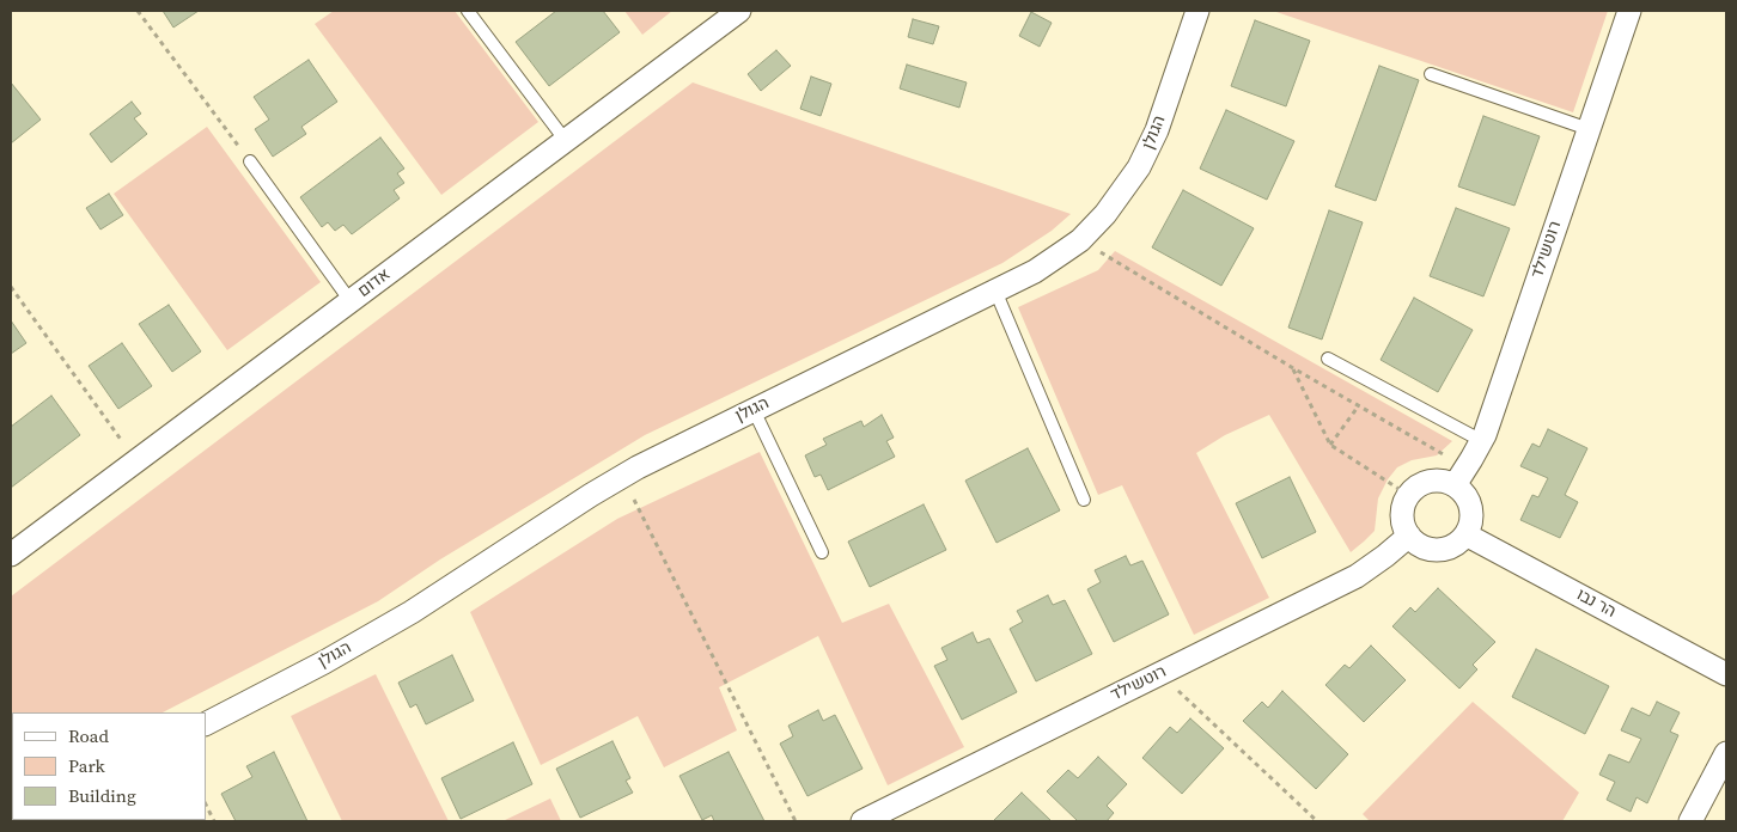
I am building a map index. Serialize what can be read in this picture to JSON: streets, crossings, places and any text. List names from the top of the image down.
{
  "streets": {
    "street": [
      "הגולן",
      "רוטשילד",
      "אדום",
      "הר נבו"
    ]
  },
  "crossings": [
    ["רוטשילד", "הר נבו"]
  ],
  "legend": ["Road", "Park", "Building"]
}
